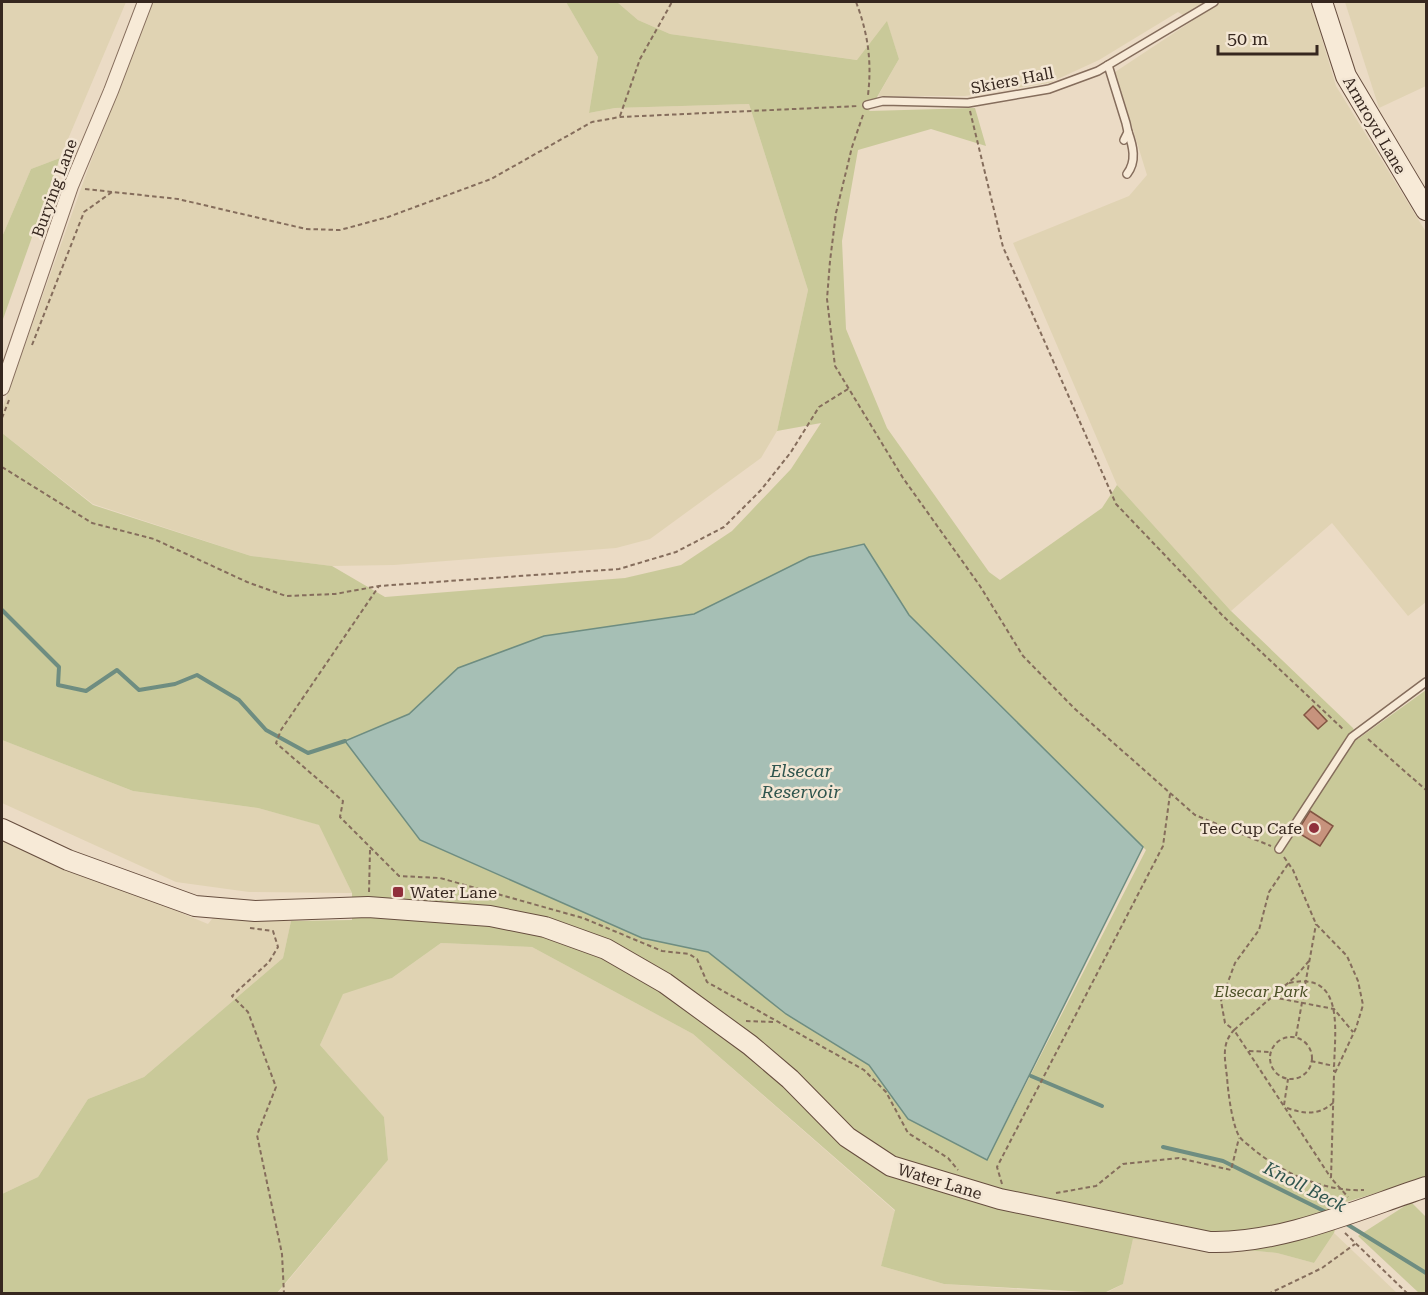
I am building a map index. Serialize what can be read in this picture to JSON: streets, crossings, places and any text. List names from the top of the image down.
{
  "streets": {
    "street": ["Armroyd Lane", "Burying Lane", "Water Lane"],
    "lane": ["Skiers Hall"]
  },
  "water": ["Elsecar Reservoir", "Knoll Beck"],
  "parks": ["Elsecar Park"],
  "places": {
    "other": ["Tee Cup Cafe"],
    "transit": ["Water Lane"]
  },
  "scale_bar": "50 m"
}
